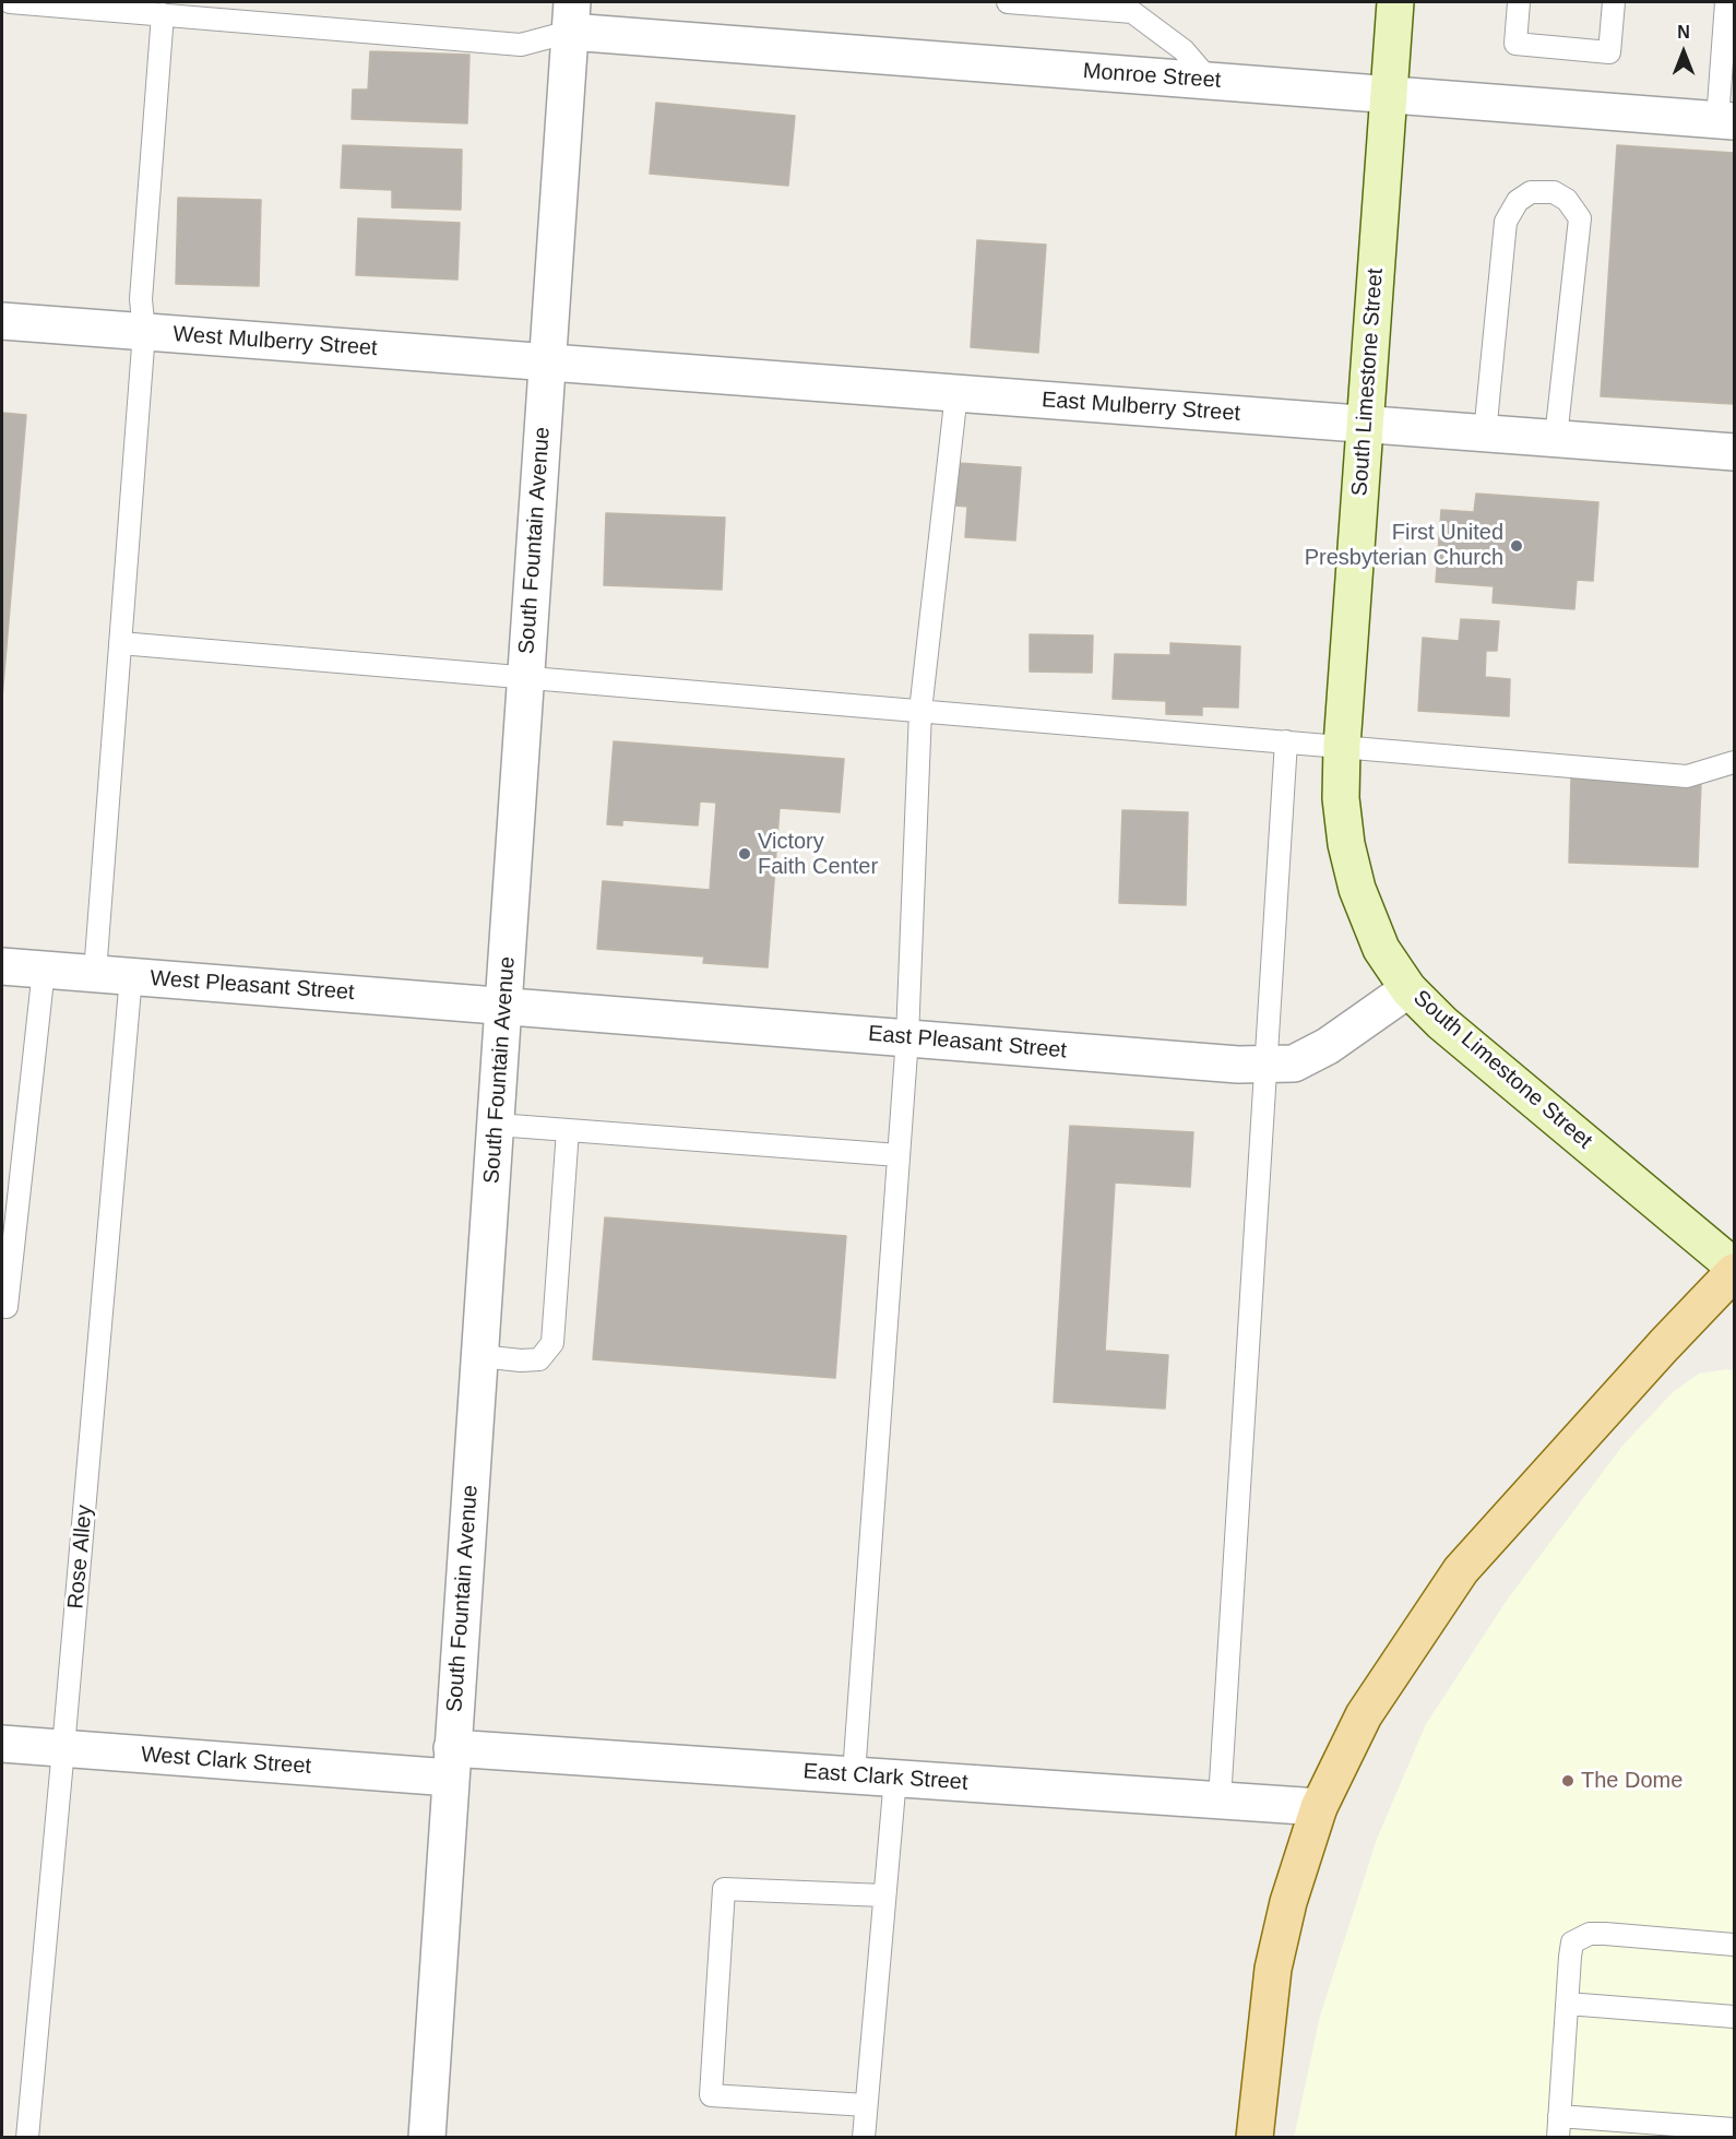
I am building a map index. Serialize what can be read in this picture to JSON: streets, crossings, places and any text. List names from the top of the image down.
{
  "streets": {
    "main road": ["South Limestone Street"],
    "street": [
      "Monroe Street",
      "West Mulberry Street",
      "East Mulberry Street",
      "South Fountain Avenue",
      "West Pleasant Street",
      "East Pleasant Street",
      "West Clark Street",
      "East Clark Street"
    ],
    "lane": ["Rose Alley"]
  },
  "crossings": [
    ["Monroe Street", "South Limestone Street"],
    ["Monroe Street", "South Fountain Avenue"],
    ["West Mulberry Street", "East Mulberry Street"],
    ["West Mulberry Street", "South Fountain Avenue"],
    ["South Limestone Street", "East Mulberry Street"],
    ["South Limestone Street", "East Pleasant Street"],
    ["East Mulberry Street", "South Fountain Avenue"],
    ["South Fountain Avenue", "West Pleasant Street"],
    ["South Fountain Avenue", "East Pleasant Street"],
    ["South Fountain Avenue", "West Clark Street"],
    ["South Fountain Avenue", "East Clark Street"],
    ["West Pleasant Street", "East Pleasant Street"],
    ["West Pleasant Street", "Rose Alley"],
    ["Rose Alley", "West Clark Street"],
    ["West Clark Street", "East Clark Street"]
  ],
  "places": ["First United Presbyterian Church", "Victory Faith Center", "The Dome"],
  "north": "top"
}
